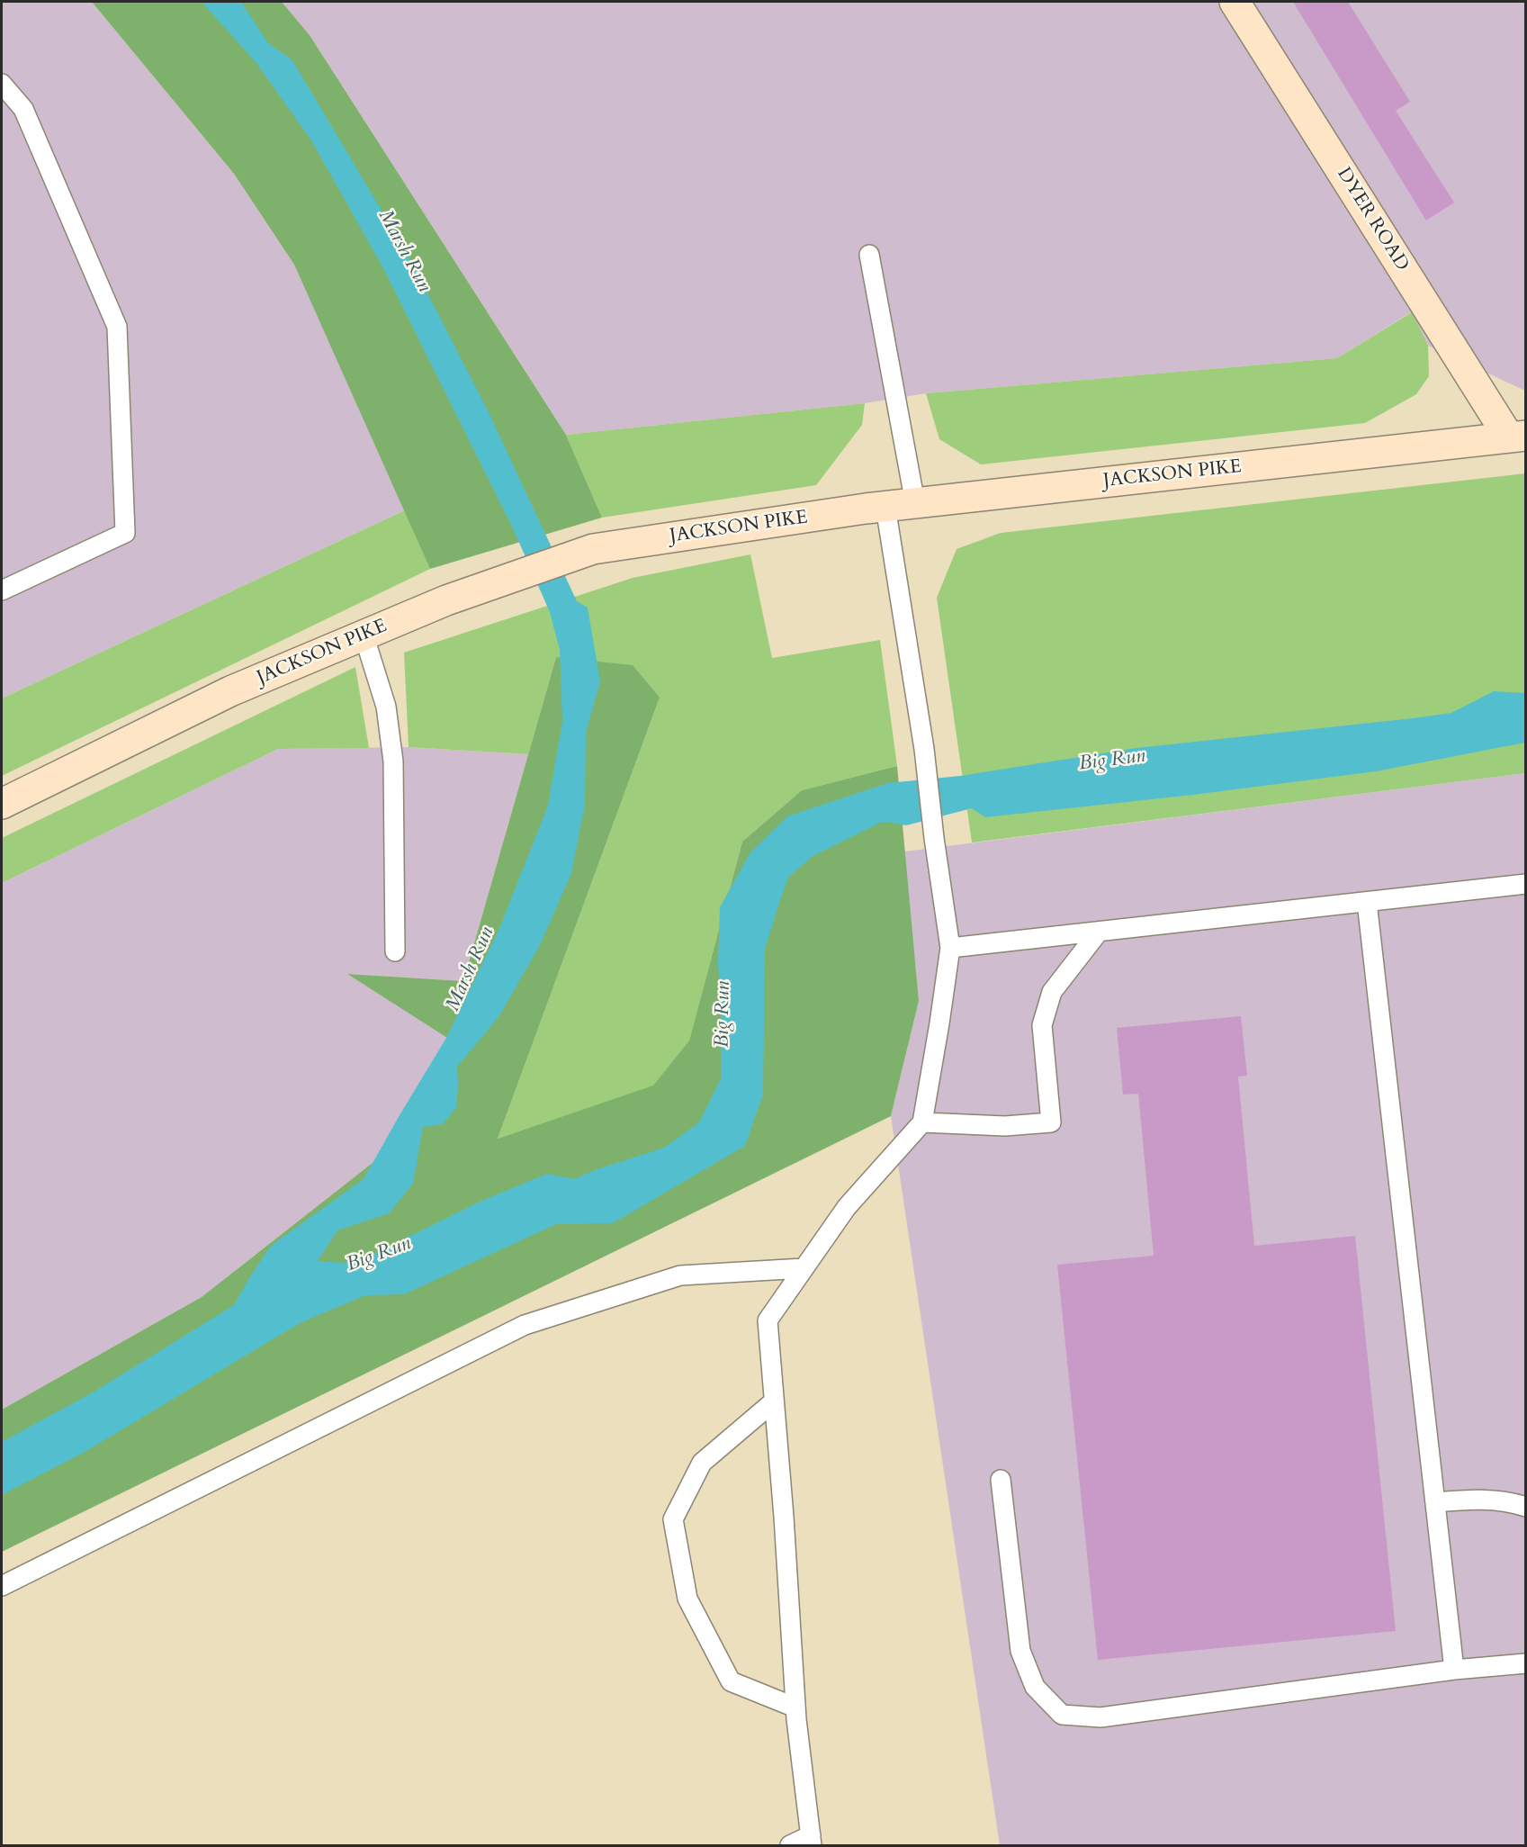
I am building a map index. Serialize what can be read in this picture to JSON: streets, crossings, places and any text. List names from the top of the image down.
{
  "streets": {
    "main road": ["DYER ROAD", "JACKSON PIKE"]
  },
  "crossings": [
    ["DYER ROAD", "JACKSON PIKE"]
  ],
  "water": ["Marsh Run", "Big Run"]
}
